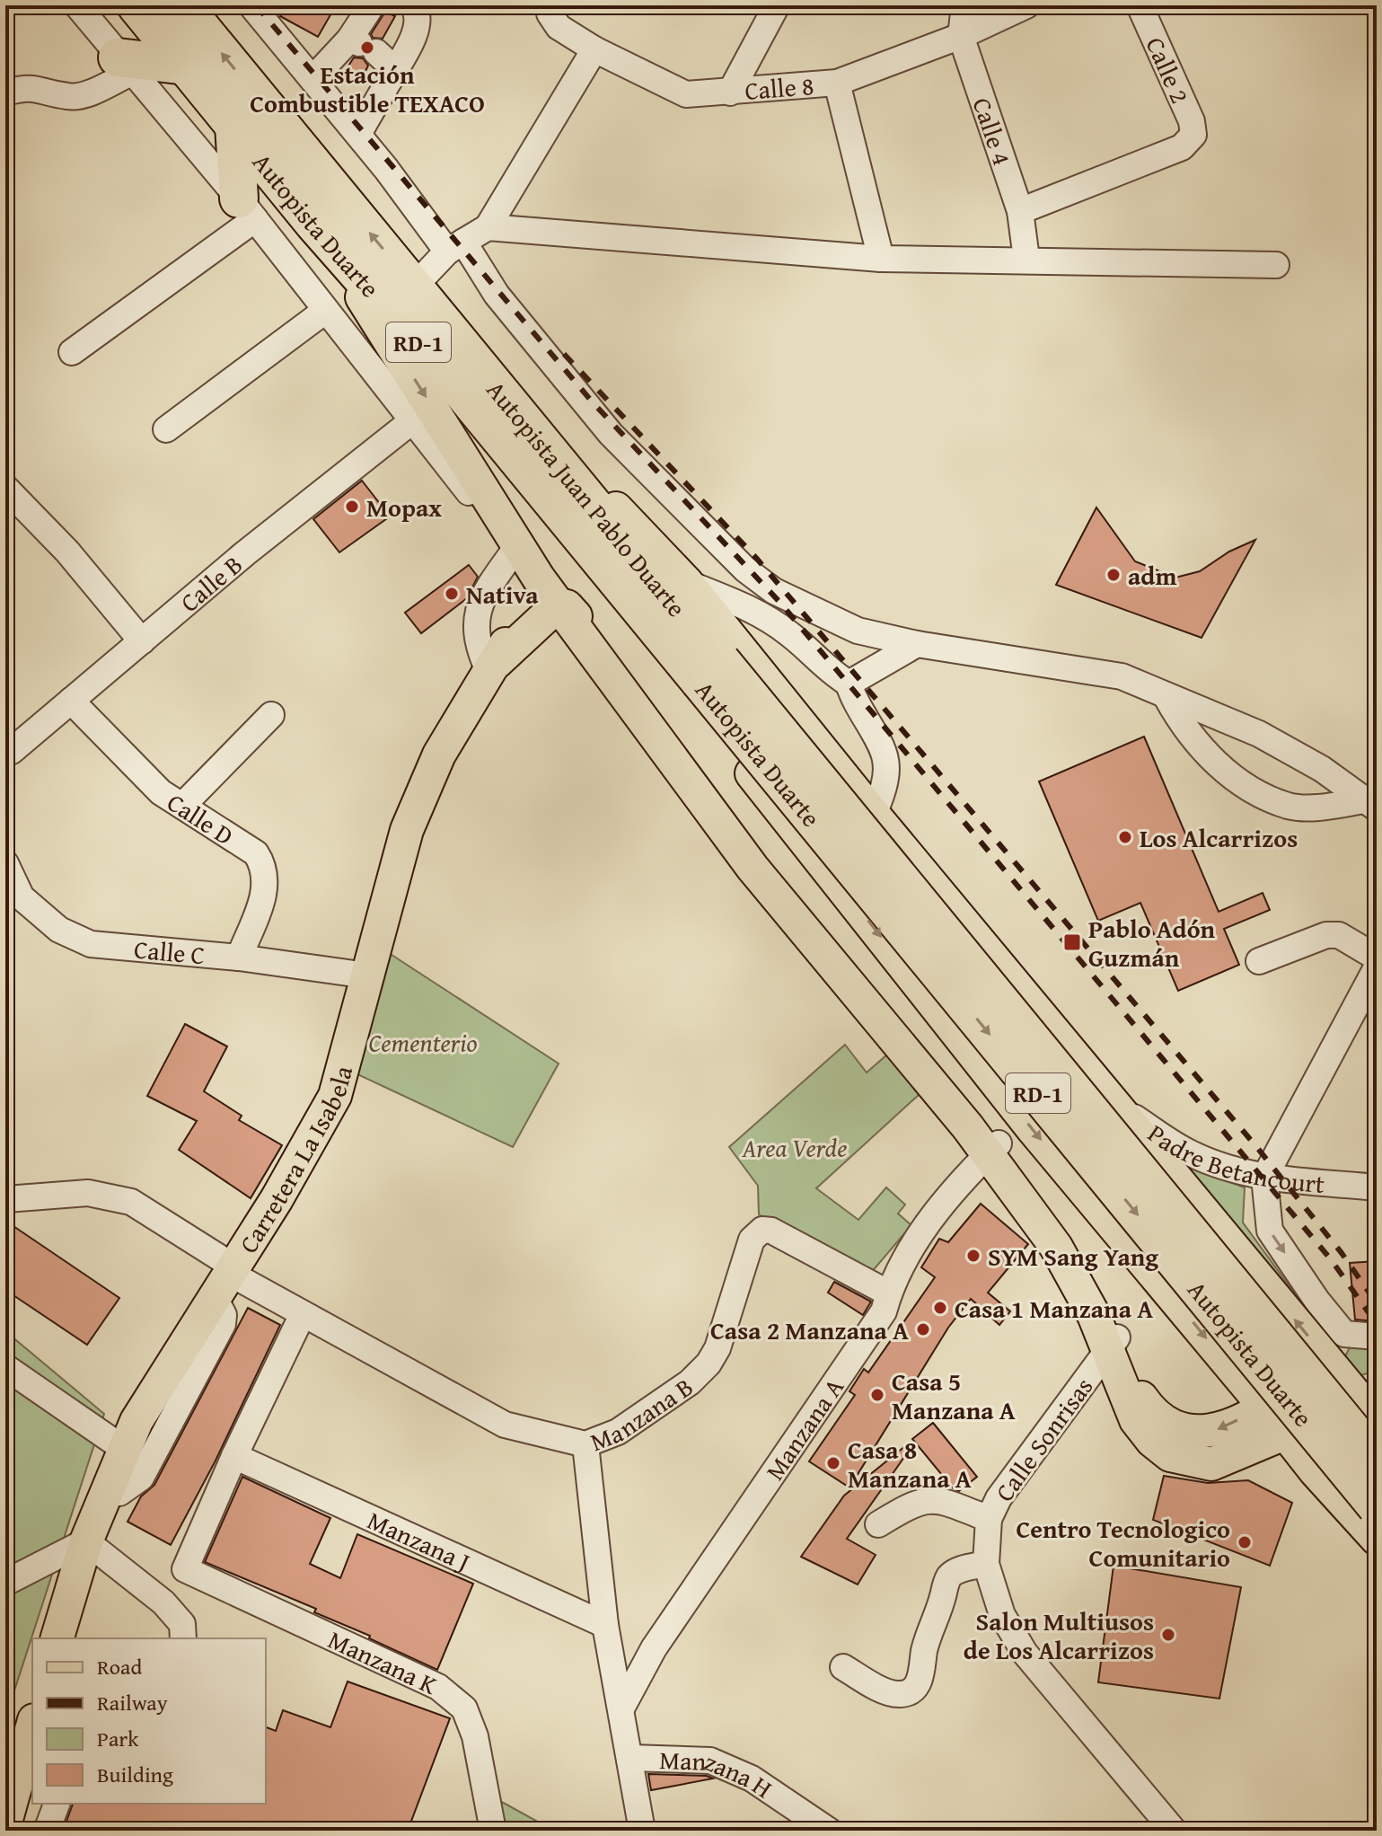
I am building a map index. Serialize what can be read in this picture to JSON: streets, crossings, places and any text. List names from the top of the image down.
{
  "streets": {
    "highway": ["Autopista Duarte", "RD-1", "Autopista Juan Pablo Duarte"],
    "main road": ["Carretera La Isabela"],
    "street": [
      "Calle 2",
      "Calle 8",
      "Calle 4",
      "Calle B",
      "Calle D",
      "Calle C",
      "Padre Betancourt",
      "Manzana B",
      "Manzana A",
      "Calle Sonrisas",
      "Manzana J",
      "Manzana K",
      "Manzana H"
    ]
  },
  "crossings": [
    ["Calle 2", "Calle 4"],
    ["Calle 8", "Calle 4"],
    ["Autopista Duarte", "Autopista Juan Pablo Duarte"],
    ["Calle B", "Calle D"],
    ["Calle D", "Calle C"],
    ["Calle C", "Carretera La Isabela"],
    ["Carretera La Isabela", "Manzana B"],
    ["Manzana B", "Manzana A"],
    ["Manzana J", "Manzana K"]
  ],
  "parks": ["Cementerio", "Area Verde"],
  "places": {
    "other": [
      "Estación Combustible TEXACO",
      "Mopax",
      "adm",
      "Nativa",
      "Los Alcarrizos",
      "SYM Sang Yang",
      "Casa 1 Manzana A",
      "Casa 2 Manzana A",
      "Casa 5 Manzana A",
      "Casa 8 Manzana A",
      "Centro Tecnologico Comunitario",
      "Salon Multiusos de Los Alcarrizos"
    ],
    "transit": ["Pablo Adón Guzmán"]
  },
  "legend": [
    "Road",
    "Railway",
    "Park",
    "Building"
  ]
}
